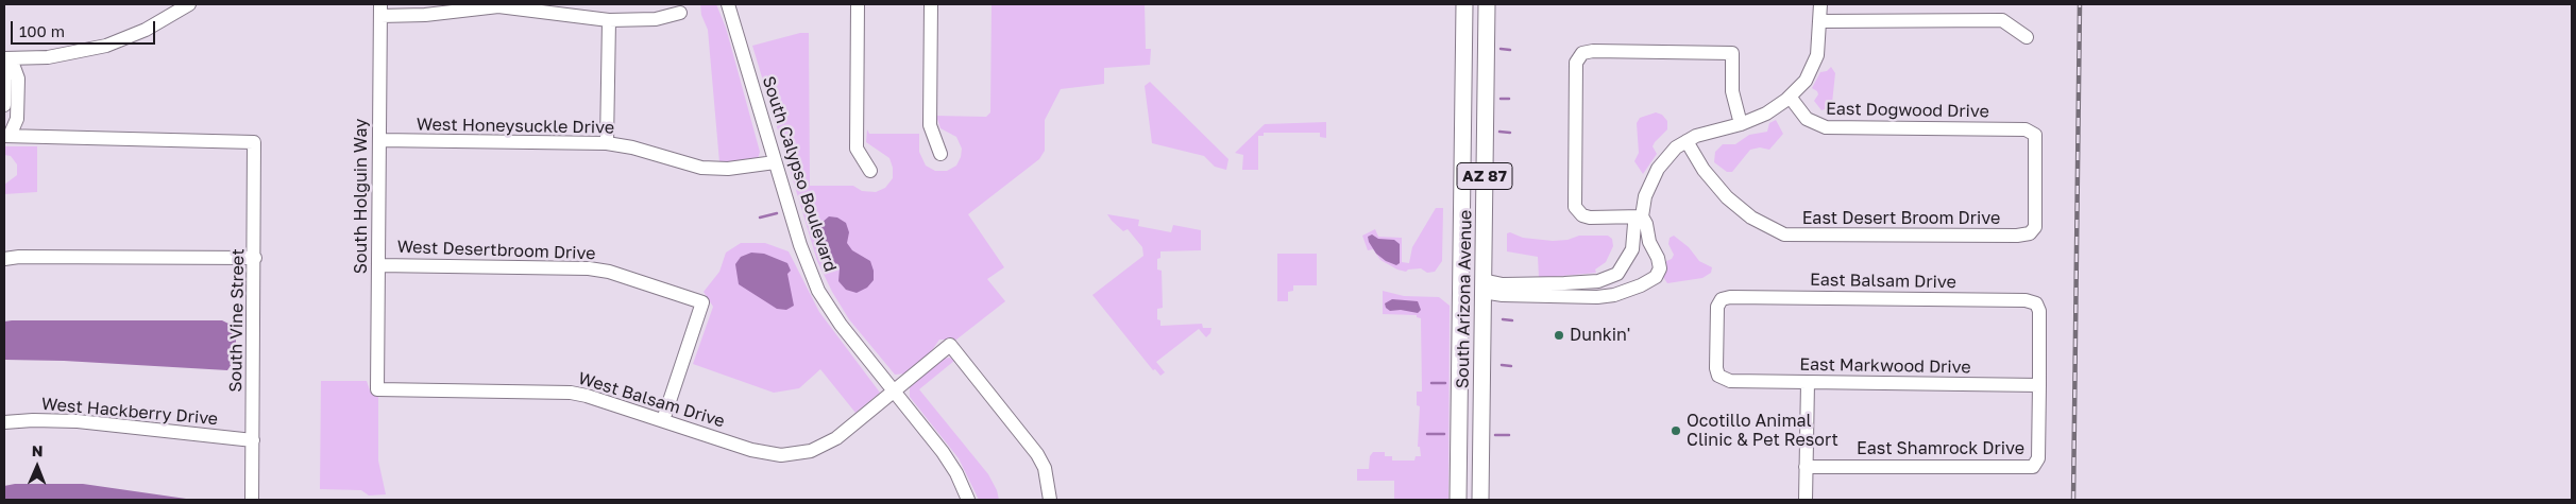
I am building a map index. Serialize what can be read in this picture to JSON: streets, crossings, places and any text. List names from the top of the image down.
{
  "streets": {
    "main road": ["AZ 87", "South Arizona Avenue"],
    "street": [
      "East Dogwood Drive",
      "West Honeysuckle Drive",
      "South Calypso Boulevard",
      "South Holguin Way",
      "East Desert Broom Drive",
      "West Desertbroom Drive",
      "East Balsam Drive",
      "South Vine Street",
      "East Markwood Drive",
      "West Balsam Drive",
      "West Hackberry Drive",
      "East Shamrock Drive"
    ]
  },
  "crossings": [
    ["East Dogwood Drive", "East Desert Broom Drive"],
    ["West Honeysuckle Drive", "South Calypso Boulevard"],
    ["West Honeysuckle Drive", "South Holguin Way"],
    ["South Calypso Boulevard", "West Balsam Drive"],
    ["South Holguin Way", "West Desertbroom Drive"],
    ["South Holguin Way", "West Balsam Drive"],
    ["West Desertbroom Drive", "West Balsam Drive"],
    ["East Balsam Drive", "East Markwood Drive"],
    ["East Balsam Drive", "East Shamrock Drive"],
    ["South Vine Street", "West Hackberry Drive"],
    ["East Markwood Drive", "East Shamrock Drive"]
  ],
  "places": ["Dunkin'", "Ocotillo Animal Clinic & Pet Resort"],
  "scale_bar": "100 m",
  "north": "top"
}
